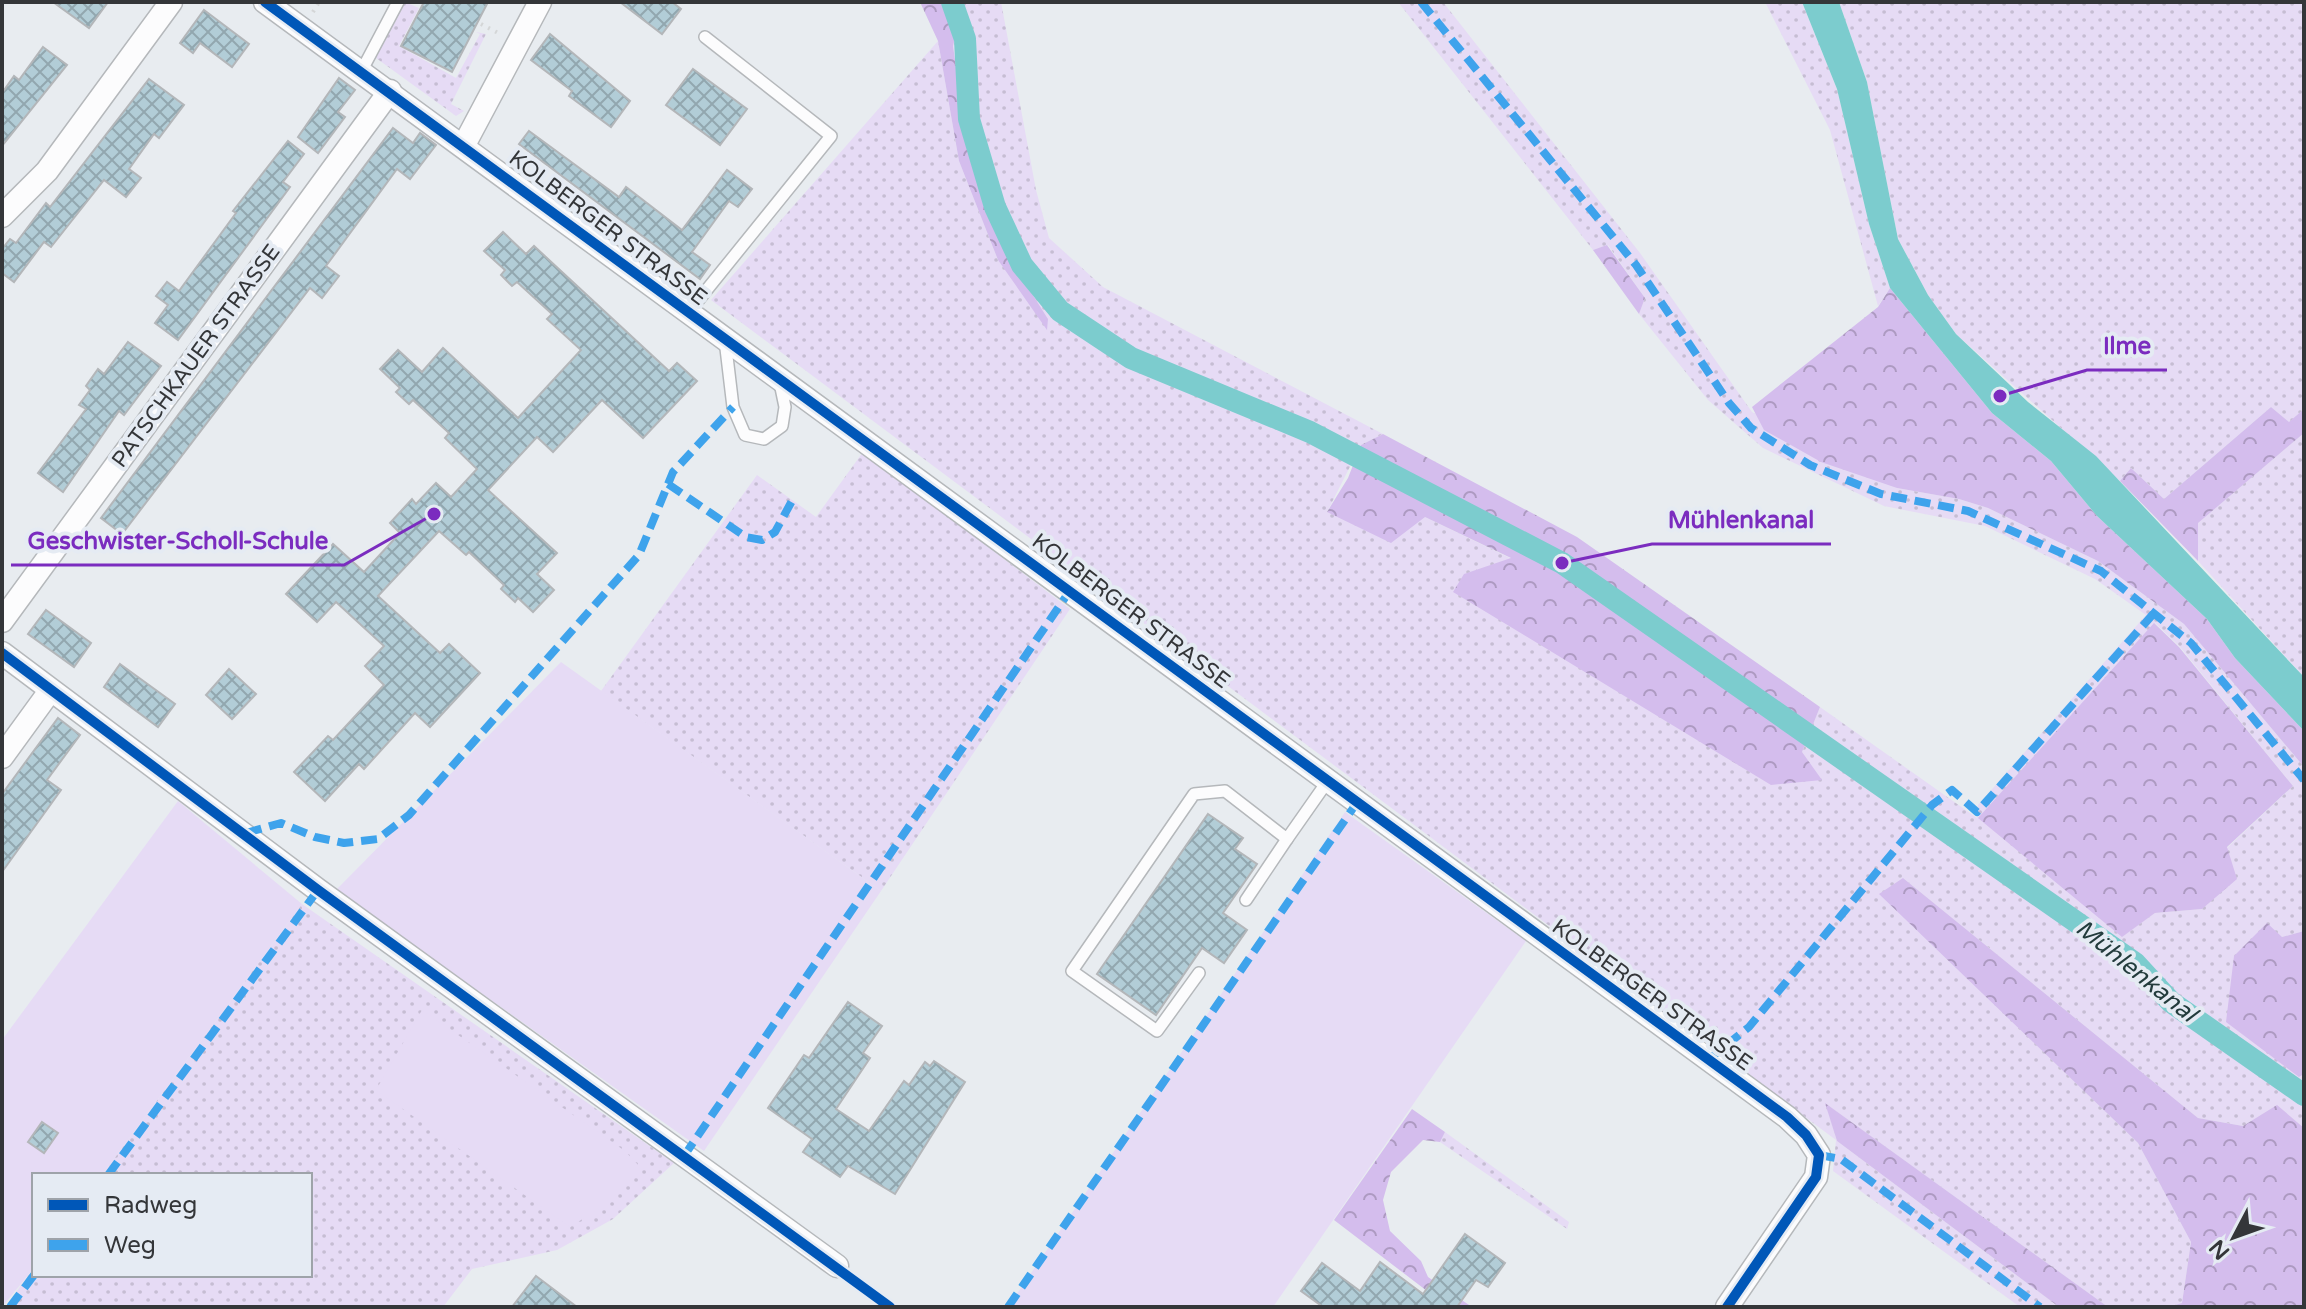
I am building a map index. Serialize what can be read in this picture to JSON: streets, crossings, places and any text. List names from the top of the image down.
{
  "streets": {
    "street": ["KOLBERGER STRASSE", "PATSCHKAUER STRASSE"]
  },
  "crossings": [
    ["KOLBERGER STRASSE", "PATSCHKAUER STRASSE"]
  ],
  "water": ["Mühlenkanal"],
  "places": ["Ilme", "Geschwister-Scholl-Schule", "Mühlenkanal"],
  "legend": ["Radweg", "Weg"],
  "north": "bottom left"
}
